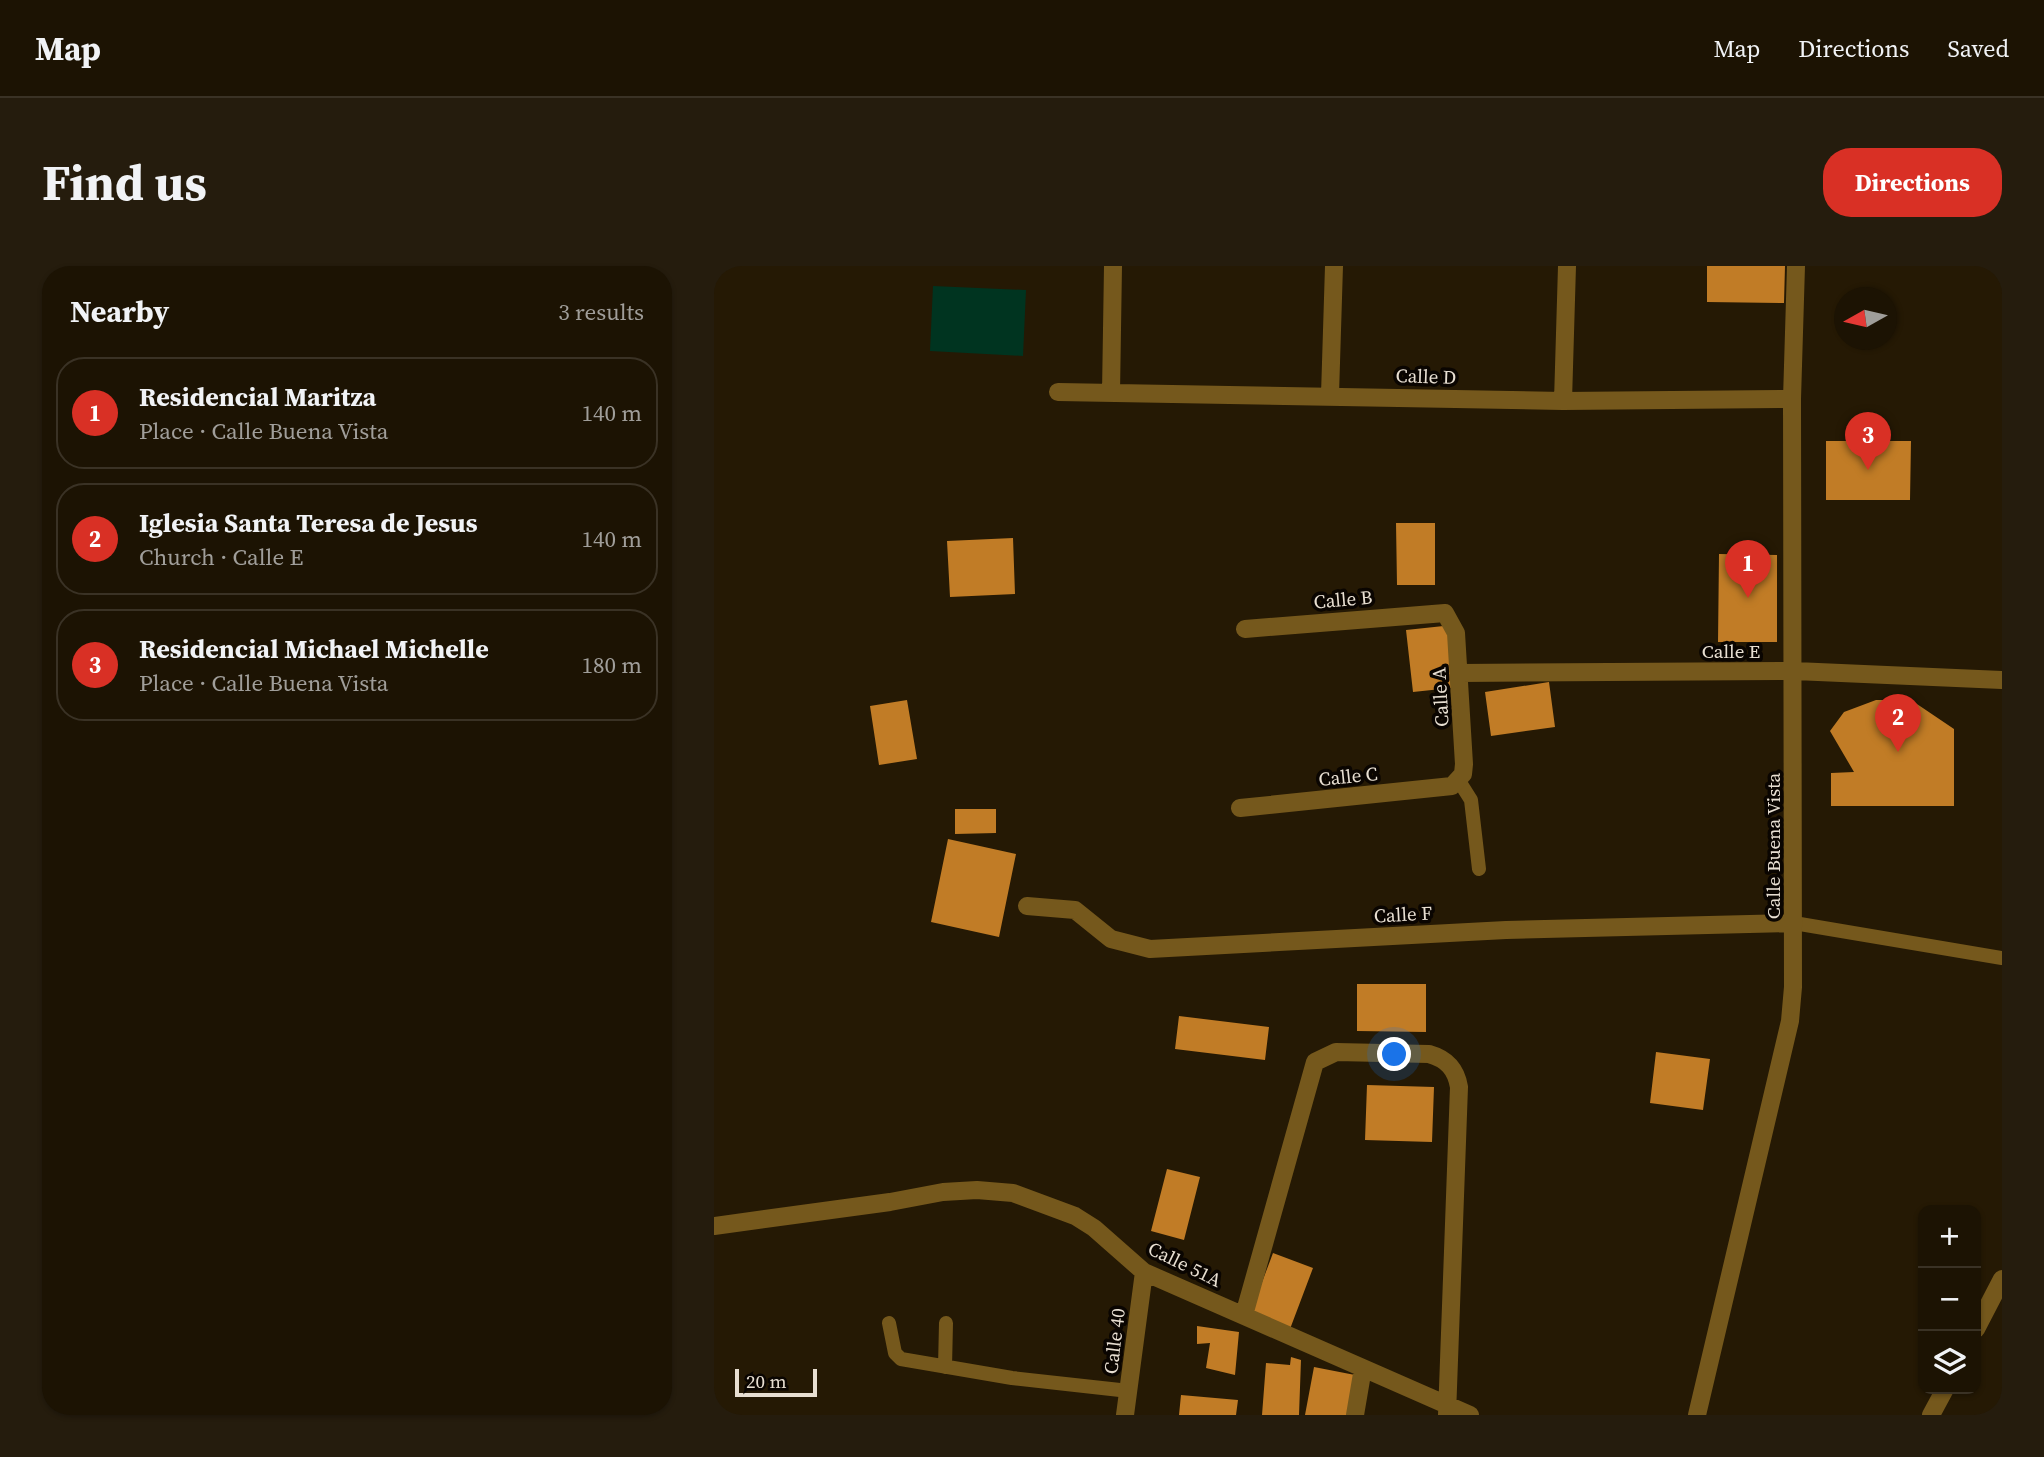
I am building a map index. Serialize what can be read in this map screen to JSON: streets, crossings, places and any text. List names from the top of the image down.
{
  "streets": {
    "street": [
      "Calle D",
      "Calle B",
      "Calle E",
      "Calle A",
      "Calle C",
      "Calle Buena Vista",
      "Calle F",
      "Calle 51A",
      "Calle 40"
    ]
  },
  "crossings": [
    ["Calle D", "Calle Buena Vista"],
    ["Calle B", "Calle A"],
    ["Calle E", "Calle A"],
    ["Calle E", "Calle Buena Vista"],
    ["Calle A", "Calle C"],
    ["Calle Buena Vista", "Calle F"],
    ["Calle 51A", "Calle 40"]
  ],
  "scale_bar": "20 m",
  "north": "left",
  "page": {
    "header": "Map",
    "nav": ["Map", "Directions", "Saved"],
    "buttons": "Directions",
    "title": "Find us",
    "heading": ["Nearby", "3 results"],
    "list": [
      {
        "mark": "1",
        "name": "Residencial Maritza",
        "note": "Place · Calle Buena Vista",
        "value": "140 m"
      },
      {
        "mark": "2",
        "name": "Iglesia Santa Teresa de Jesus",
        "note": "Church · Calle E",
        "value": "140 m"
      },
      {
        "mark": "3",
        "name": "Residencial Michael Michelle",
        "note": "Place · Calle Buena Vista",
        "value": "180 m"
      }
    ],
    "pins": ["3", "1", "2"],
    "map_buttons": ["+", "−"],
    "scale": "20 m"
  }
}
